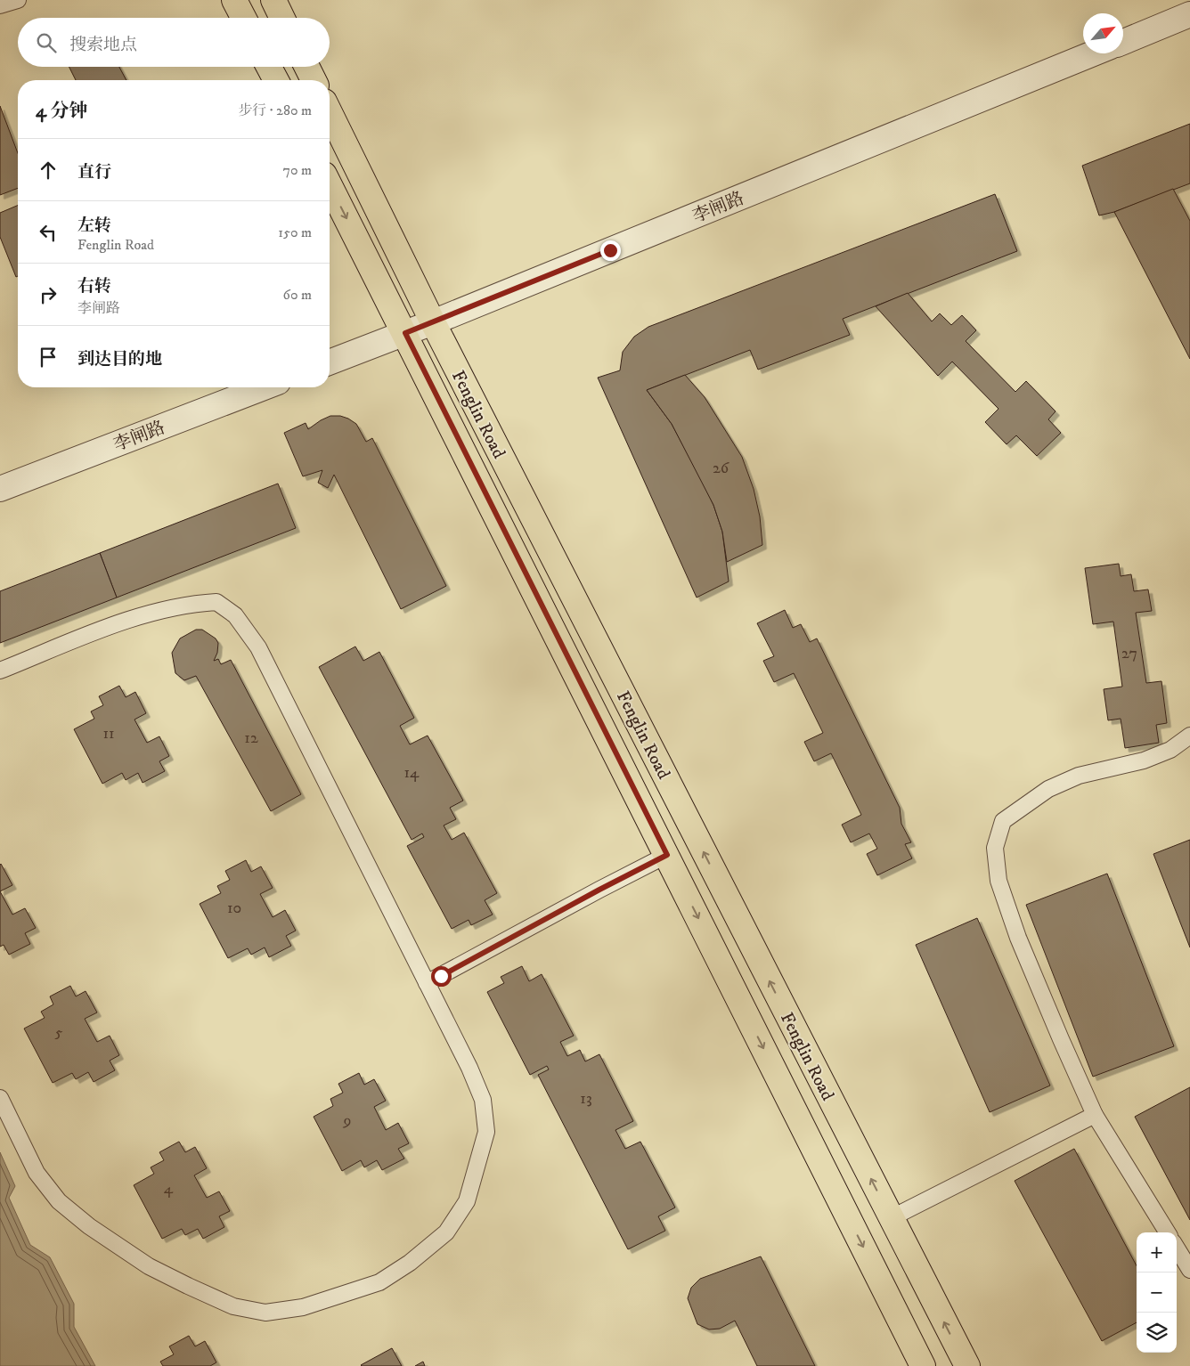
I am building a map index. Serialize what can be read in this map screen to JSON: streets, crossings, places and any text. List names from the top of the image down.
{
  "streets": {
    "main road": ["Fenglin Road"],
    "street": ["李闸路"]
  },
  "crossings": [
    ["李闸路", "Fenglin Road"]
  ],
  "house_numbers": [
    "26",
    "27",
    "11",
    "12",
    "14",
    "10",
    "5",
    "13",
    "9",
    "4"
  ],
  "north": "top right",
  "page": {
    "search": "搜索地点",
    "heading": ["4 分钟", "步行 · 280 m"],
    "list": [
      ["直行", "70 m"],
      ["左转", "Fenglin Road", "150 m"],
      ["右转", "李闸路", "60 m"],
      "到达目的地"
    ],
    "map_buttons": ["+", "−"]
  }
}
